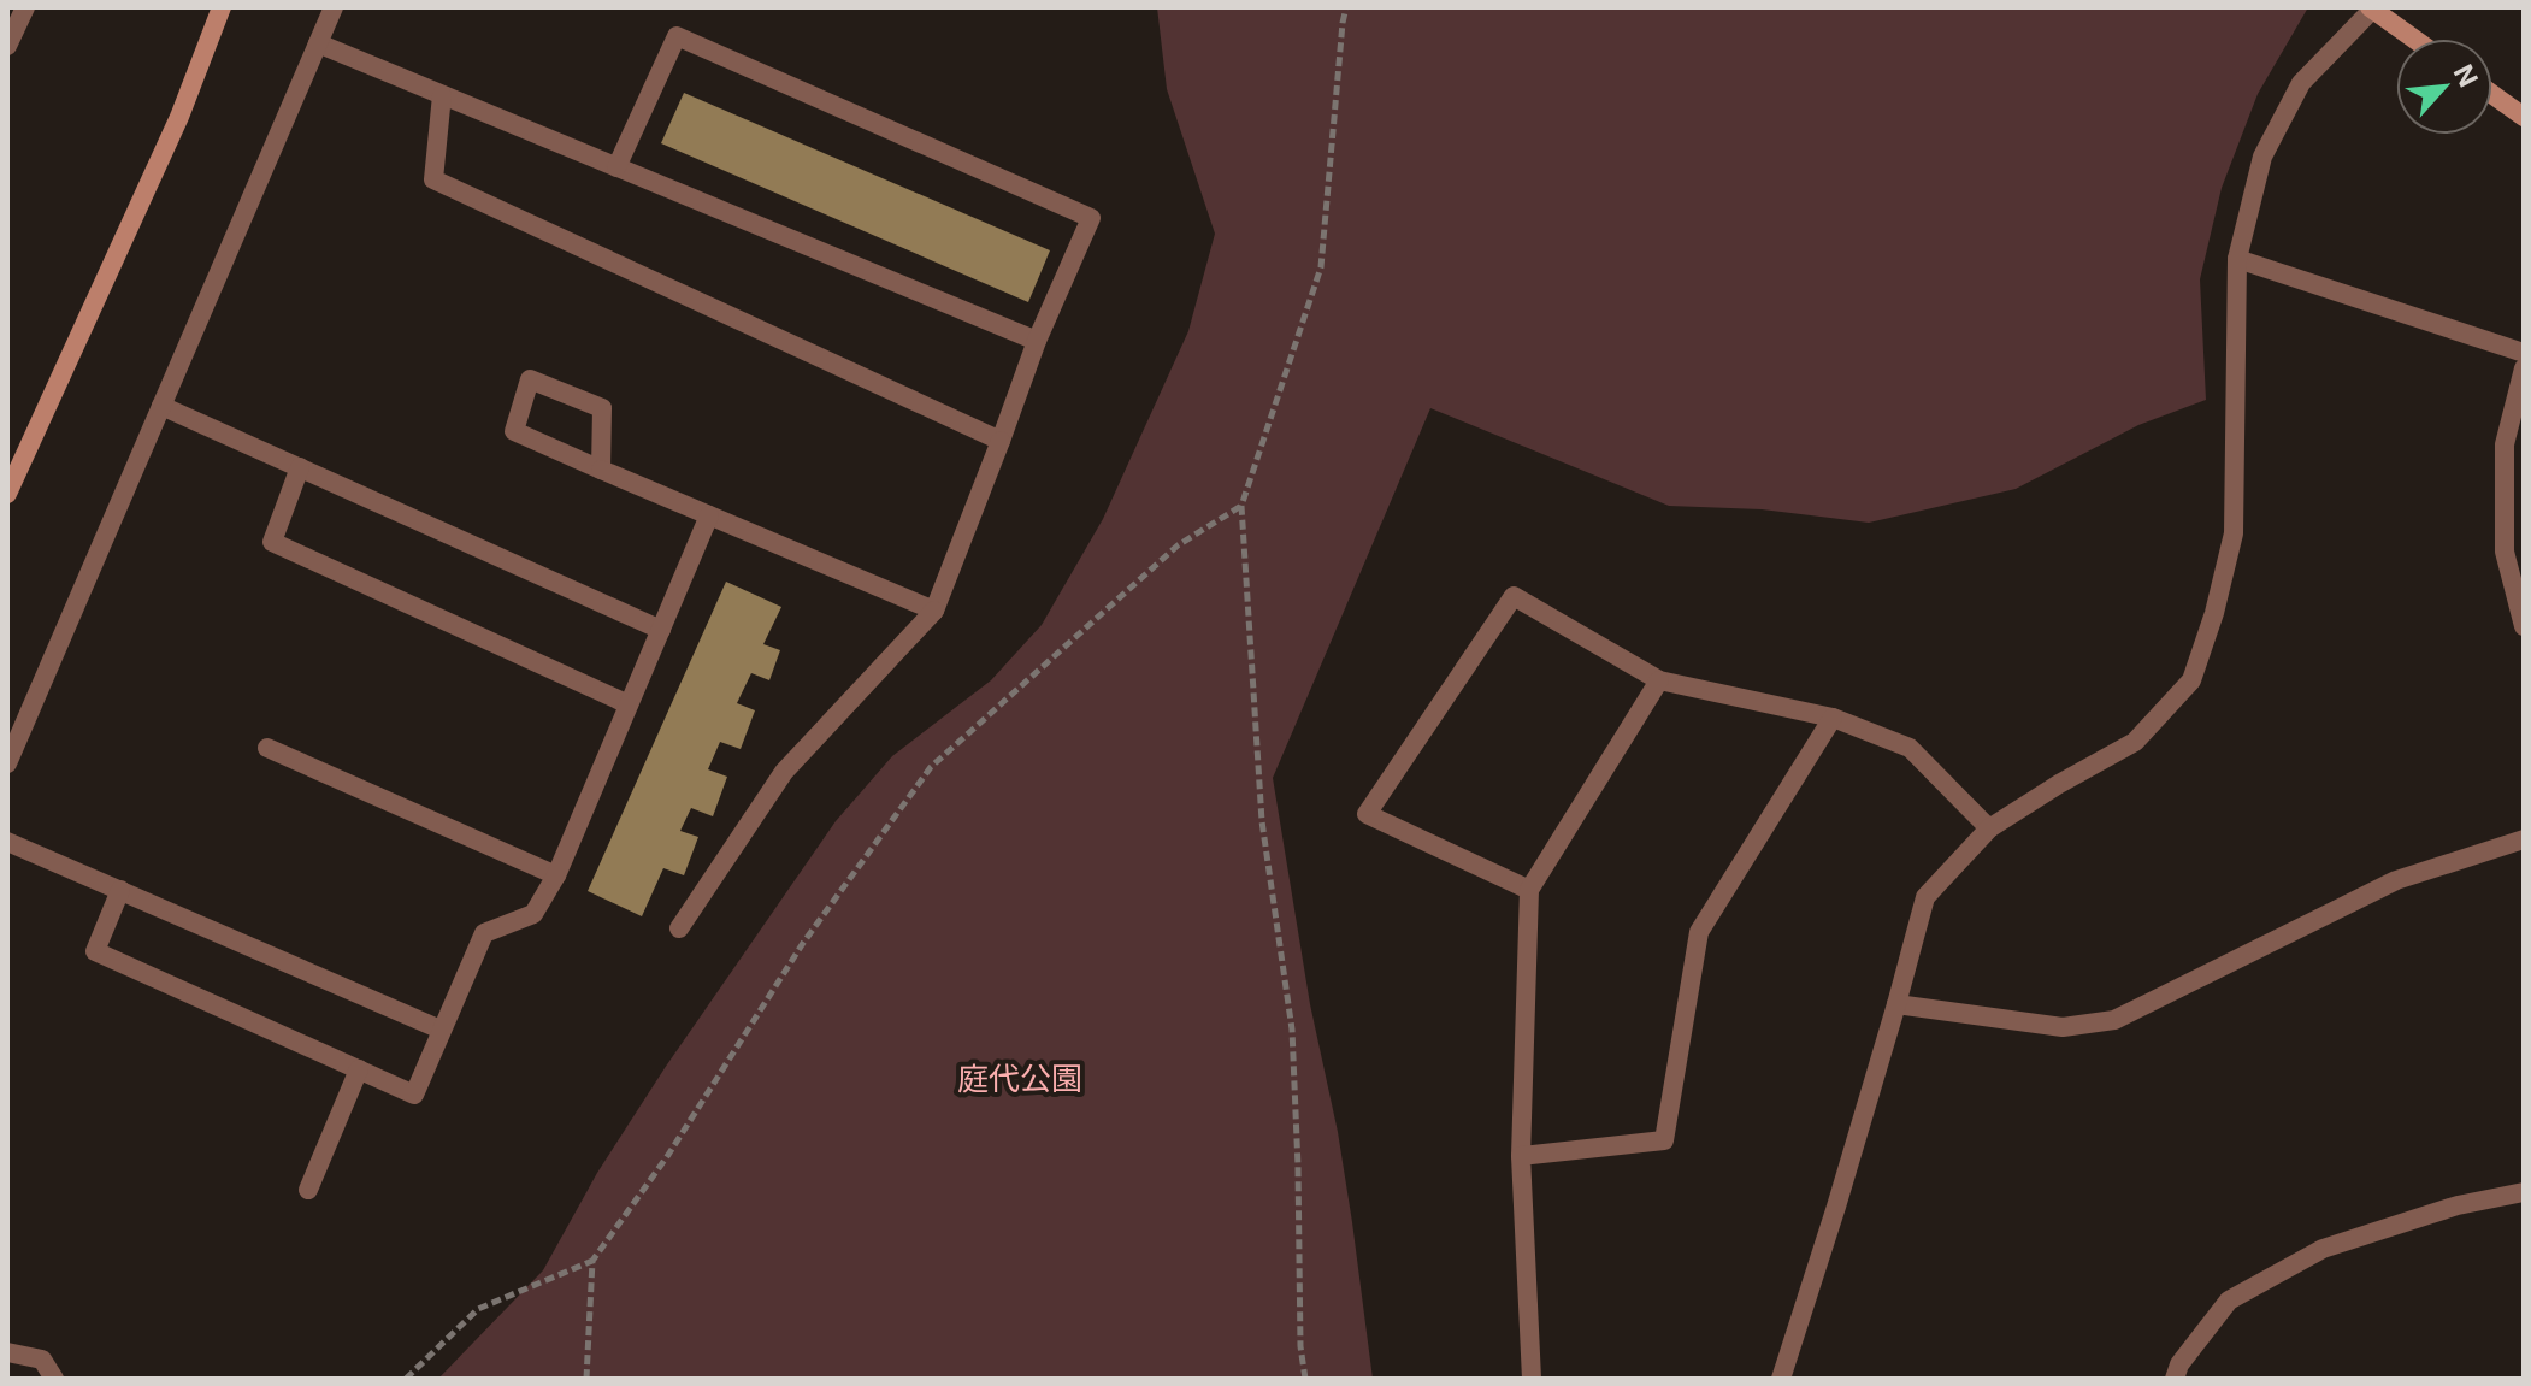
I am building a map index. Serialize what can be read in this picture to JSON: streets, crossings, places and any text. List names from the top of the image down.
{
  "parks": ["庭代公園"],
  "north": "top right"
}
